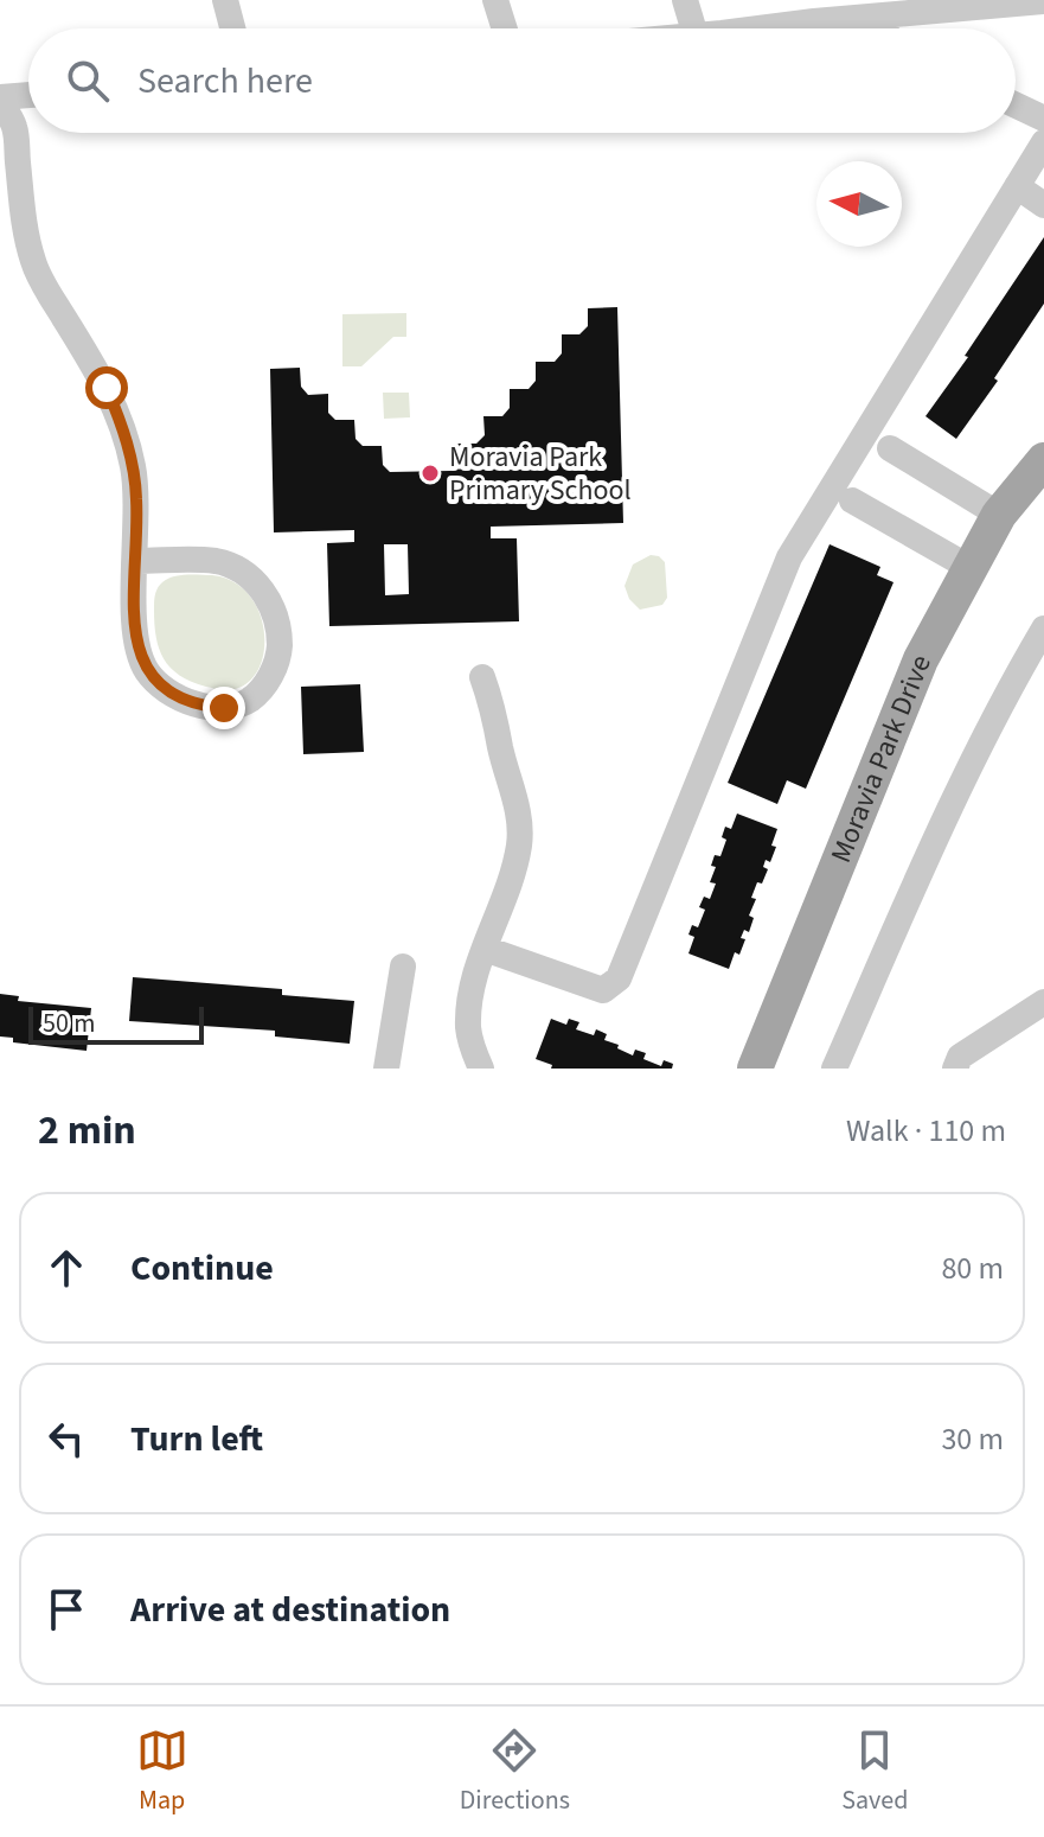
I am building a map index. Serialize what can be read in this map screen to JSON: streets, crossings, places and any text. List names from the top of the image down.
{
  "streets": {
    "main road": ["Moravia Park Drive"]
  },
  "places": ["Moravia Park Primary School"],
  "scale_bar": "50 m",
  "north": "left",
  "page": {
    "search": "Search here",
    "scale": "50 m",
    "heading": ["2 min", "Walk · 110 m"],
    "list": [
      ["Continue", "80 m"],
      ["Turn left", "30 m"],
      "Arrive at destination"
    ],
    "nav": ["Map", "Directions", "Saved"]
  }
}
